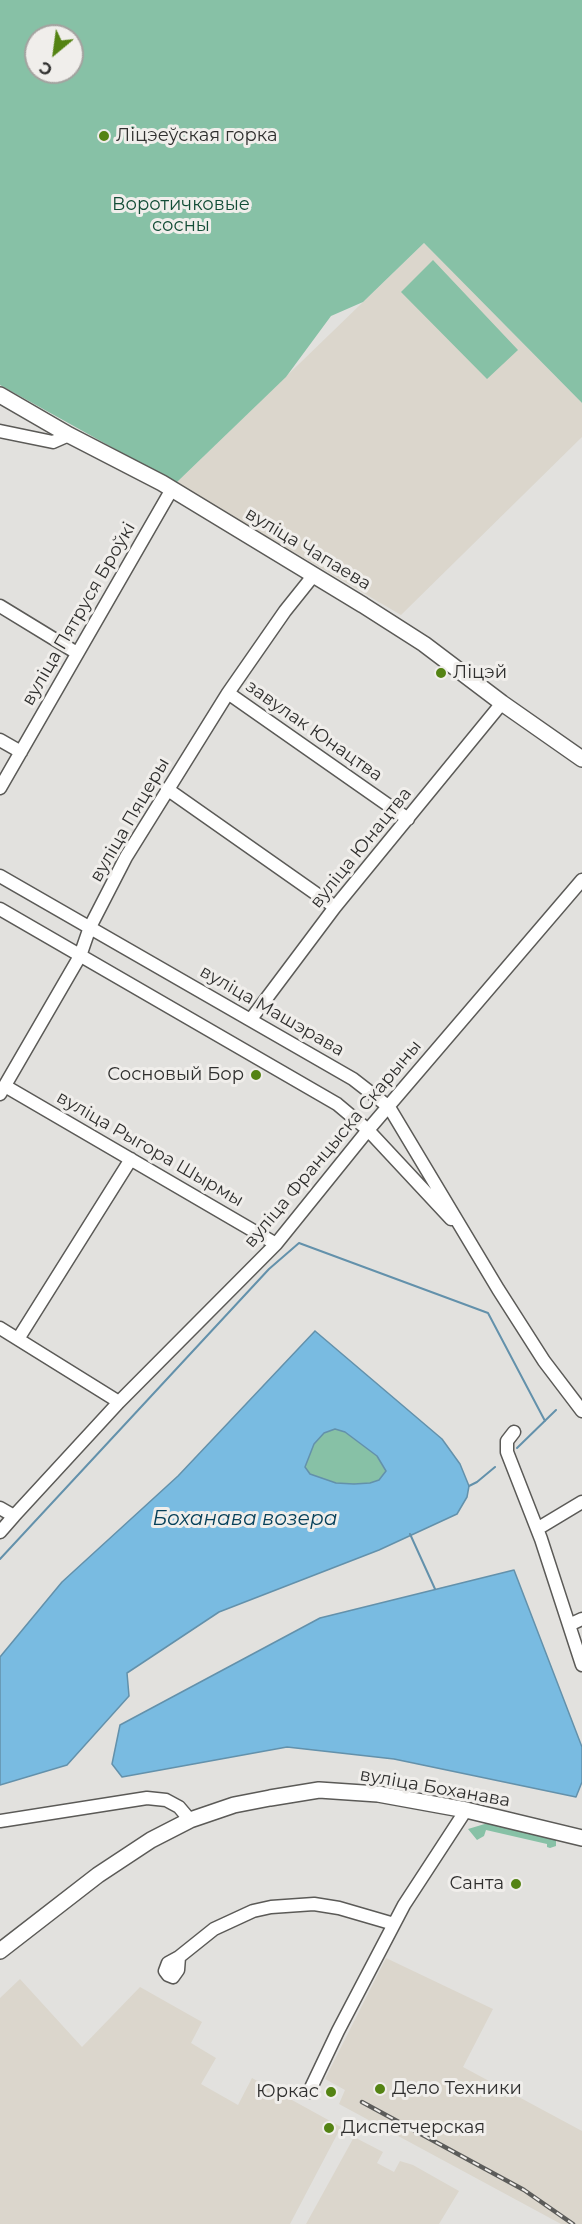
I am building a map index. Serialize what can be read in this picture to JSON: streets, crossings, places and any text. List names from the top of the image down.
{
  "streets": {
    "main road": ["вуліца Чапаева", "вуліца Боханава"],
    "street": [
      "вуліца Пятруся Броўкі",
      "завулак Юнацтва",
      "вуліца Пяцеры",
      "вуліца Юнацтва",
      "вуліца Машэрава",
      "вуліца Францыска Скарыны",
      "вуліца Рыгора Шырмы"
    ]
  },
  "crossings": [
    ["вуліца Чапаева", "вуліца Пятруся Броўкі"],
    ["вуліца Чапаева", "вуліца Пяцеры"],
    ["вуліца Чапаева", "вуліца Юнацтва"],
    ["завулак Юнацтва", "вуліца Пяцеры"],
    ["завулак Юнацтва", "вуліца Юнацтва"],
    ["вуліца Пяцеры", "вуліца Машэрава"],
    ["вуліца Пяцеры", "вуліца Рыгора Шырмы"],
    ["вуліца Юнацтва", "вуліца Машэрава"],
    ["вуліца Машэрава", "вуліца Францыска Скарыны"],
    ["вуліца Францыска Скарыны", "вуліца Рыгора Шырмы"]
  ],
  "water": ["Боханава возера"],
  "parks": ["Воротичковые сосны"],
  "places": [
    "Ліцэеўская горка",
    "Ліцэй",
    "Сосновый Бор",
    "Санта",
    "Дело Техники",
    "Юркас",
    "Диспетчерская"
  ],
  "north": "bottom left"
}
